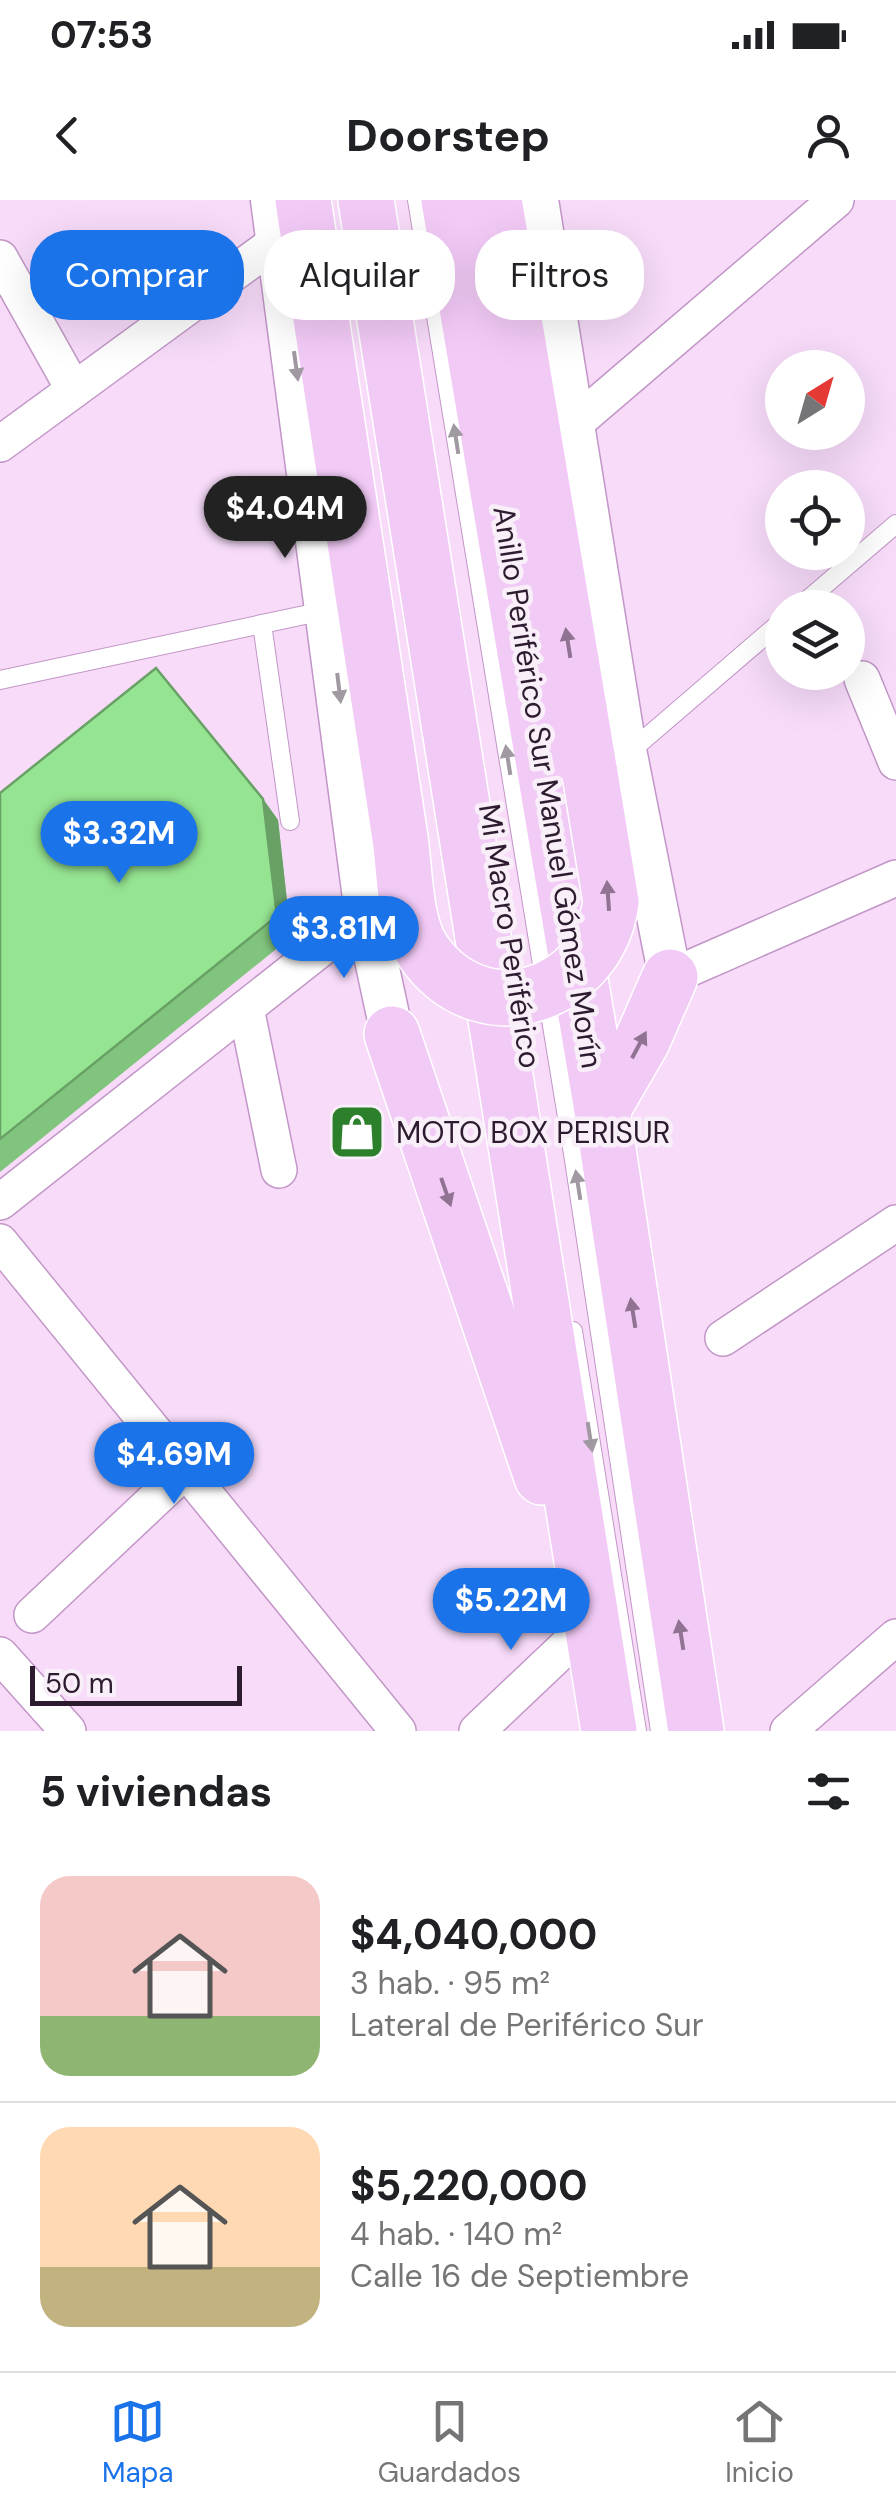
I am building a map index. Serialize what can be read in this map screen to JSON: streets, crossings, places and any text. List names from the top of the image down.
{
  "streets": {
    "highway": ["Anillo Periférico Sur Manuel Gómez Morín"],
    "lane": ["Mi Macro Periférico"]
  },
  "one_way": ["Mi Macro Periférico"],
  "places": {
    "shop": ["MOTO BOX PERISUR"]
  },
  "scale_bar": "50 m",
  "north": "top right",
  "page": {
    "status": "07:53",
    "header": "Doorstep",
    "chip": ["Comprar", "Alquilar", "Filtros"],
    "price": [
      "$4.04M",
      "$3.32M",
      "$3.81M",
      "$4.69M",
      "$5.22M"
    ],
    "scale": "50 m",
    "heading": "5 viviendas",
    "list": [
      {
        "name": "$4,040,000",
        "note": "3 hab. · 95 m² · Lateral de Periférico Sur"
      },
      {
        "name": "$5,220,000",
        "note": "4 hab. · 140 m² · Calle 16 de Septiembre"
      }
    ],
    "tabs": ["Mapa", "Guardados", "Inicio"]
  }
}
